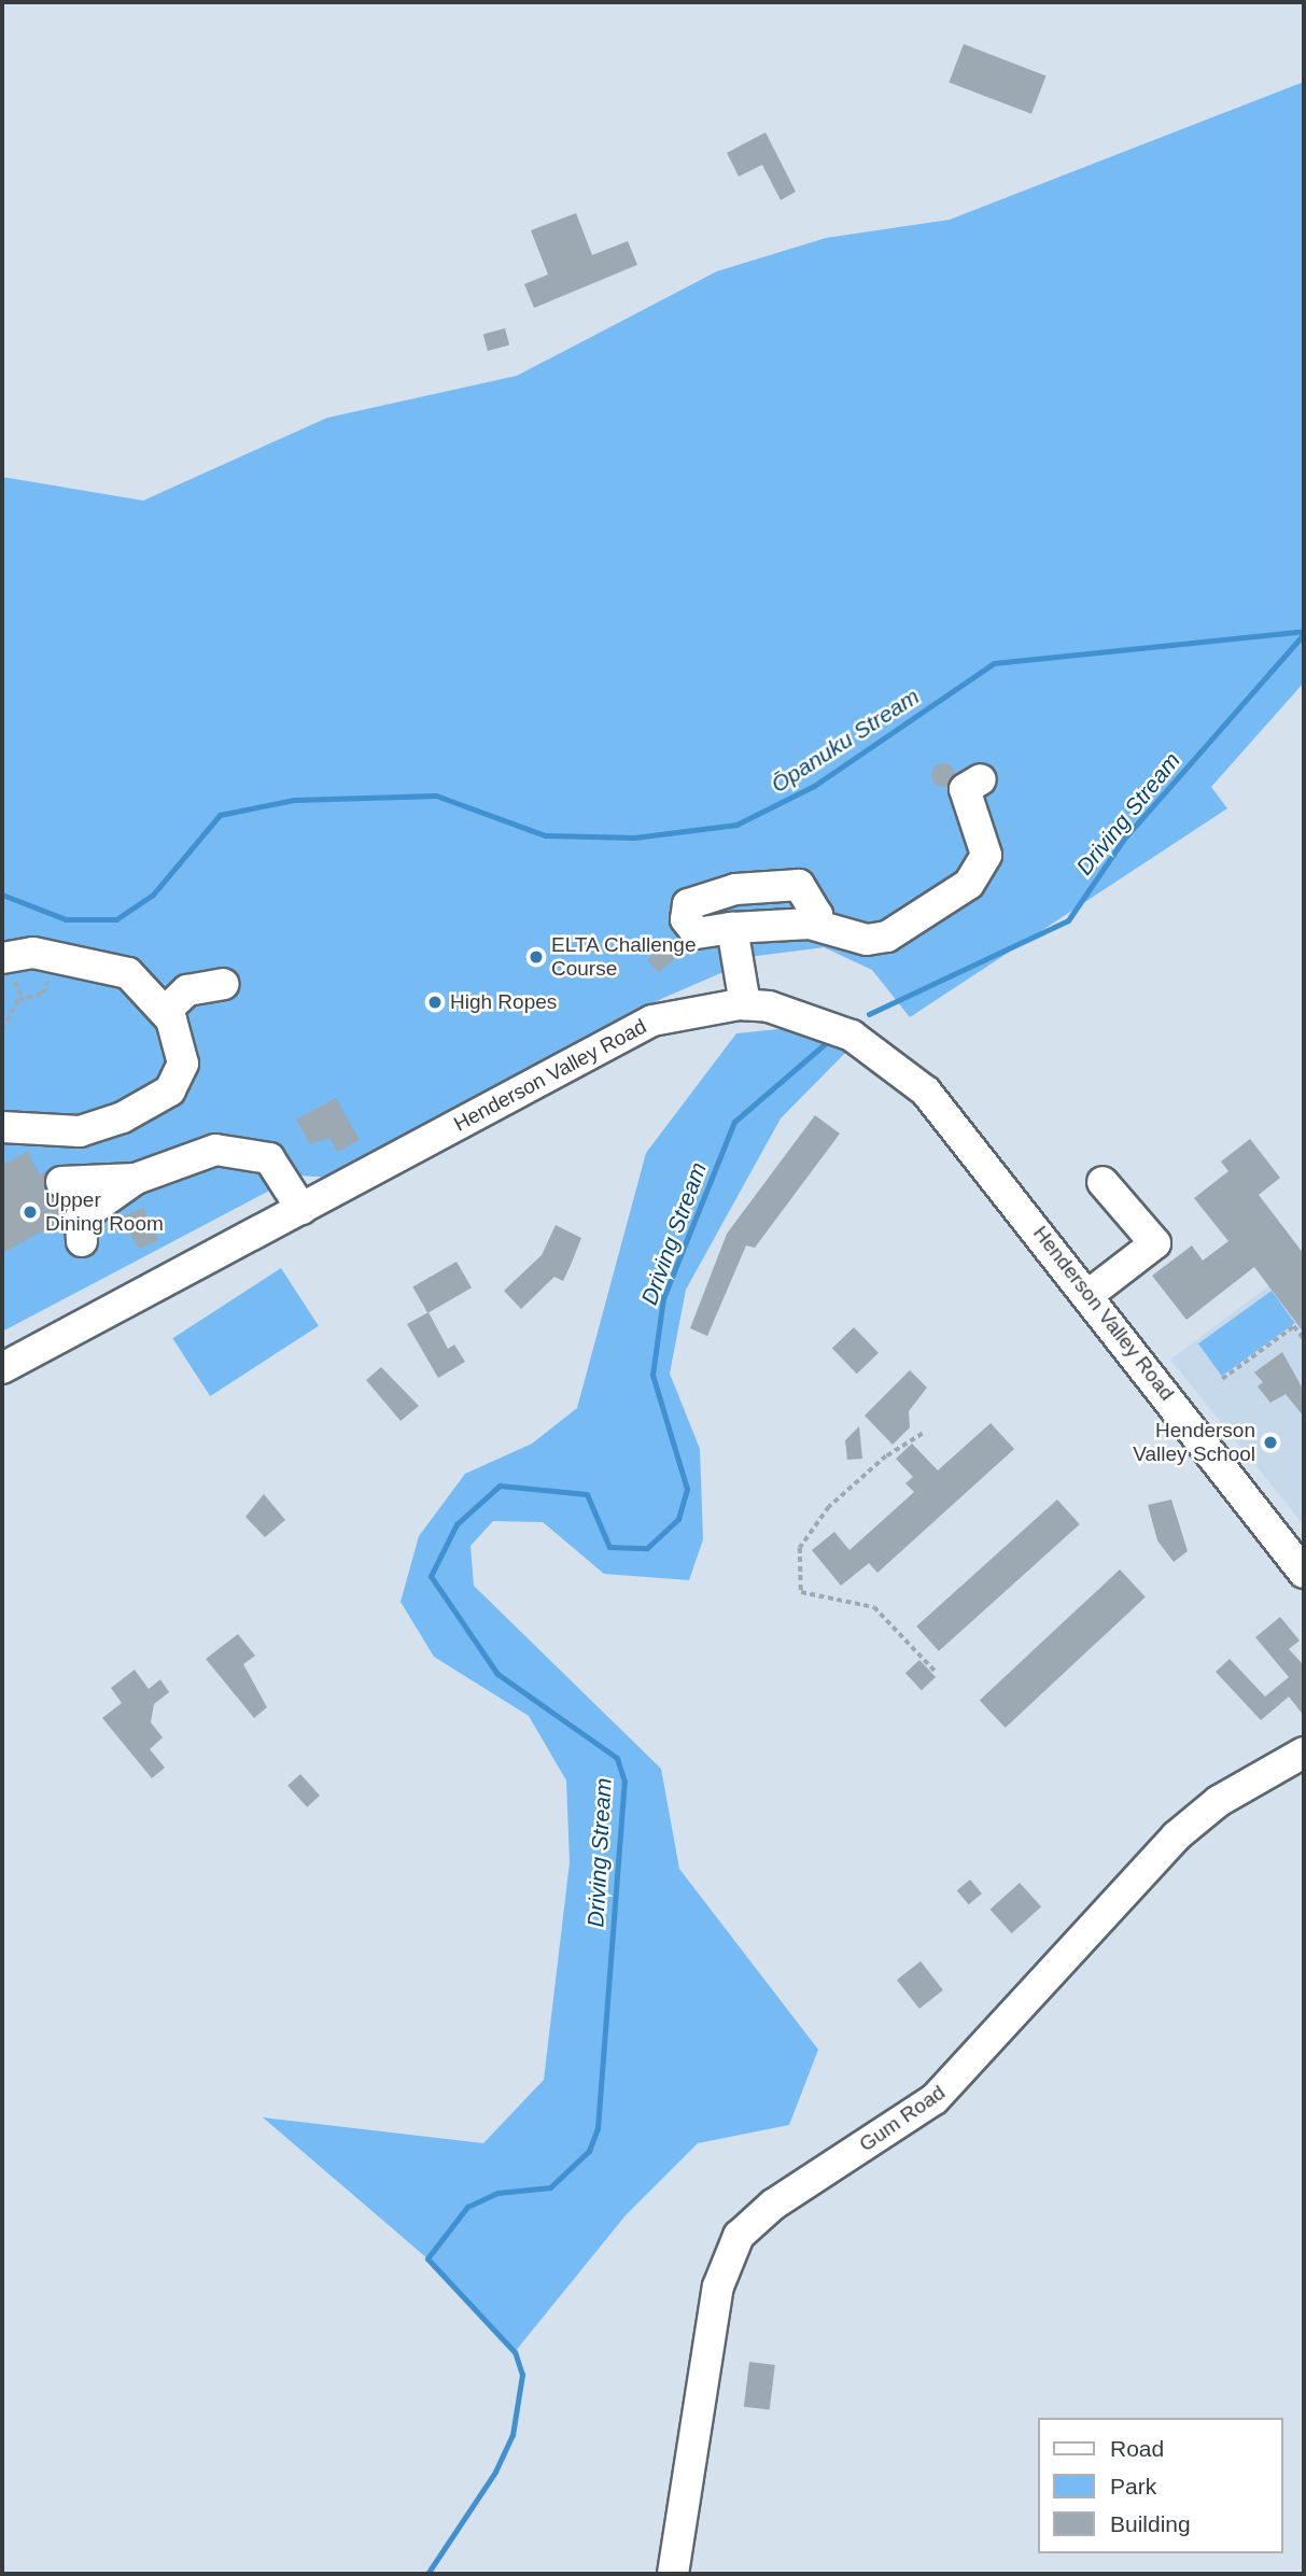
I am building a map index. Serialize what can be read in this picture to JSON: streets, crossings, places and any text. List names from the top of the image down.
{
  "streets": {
    "street": ["Henderson Valley Road", "Gum Road"]
  },
  "water": ["Ōpanuku Stream", "Driving Stream"],
  "places": [
    "ELTA Challenge Course",
    "High Ropes",
    "Upper Dining Room",
    "Henderson Valley School"
  ],
  "legend": ["Road", "Park", "Building"]
}
